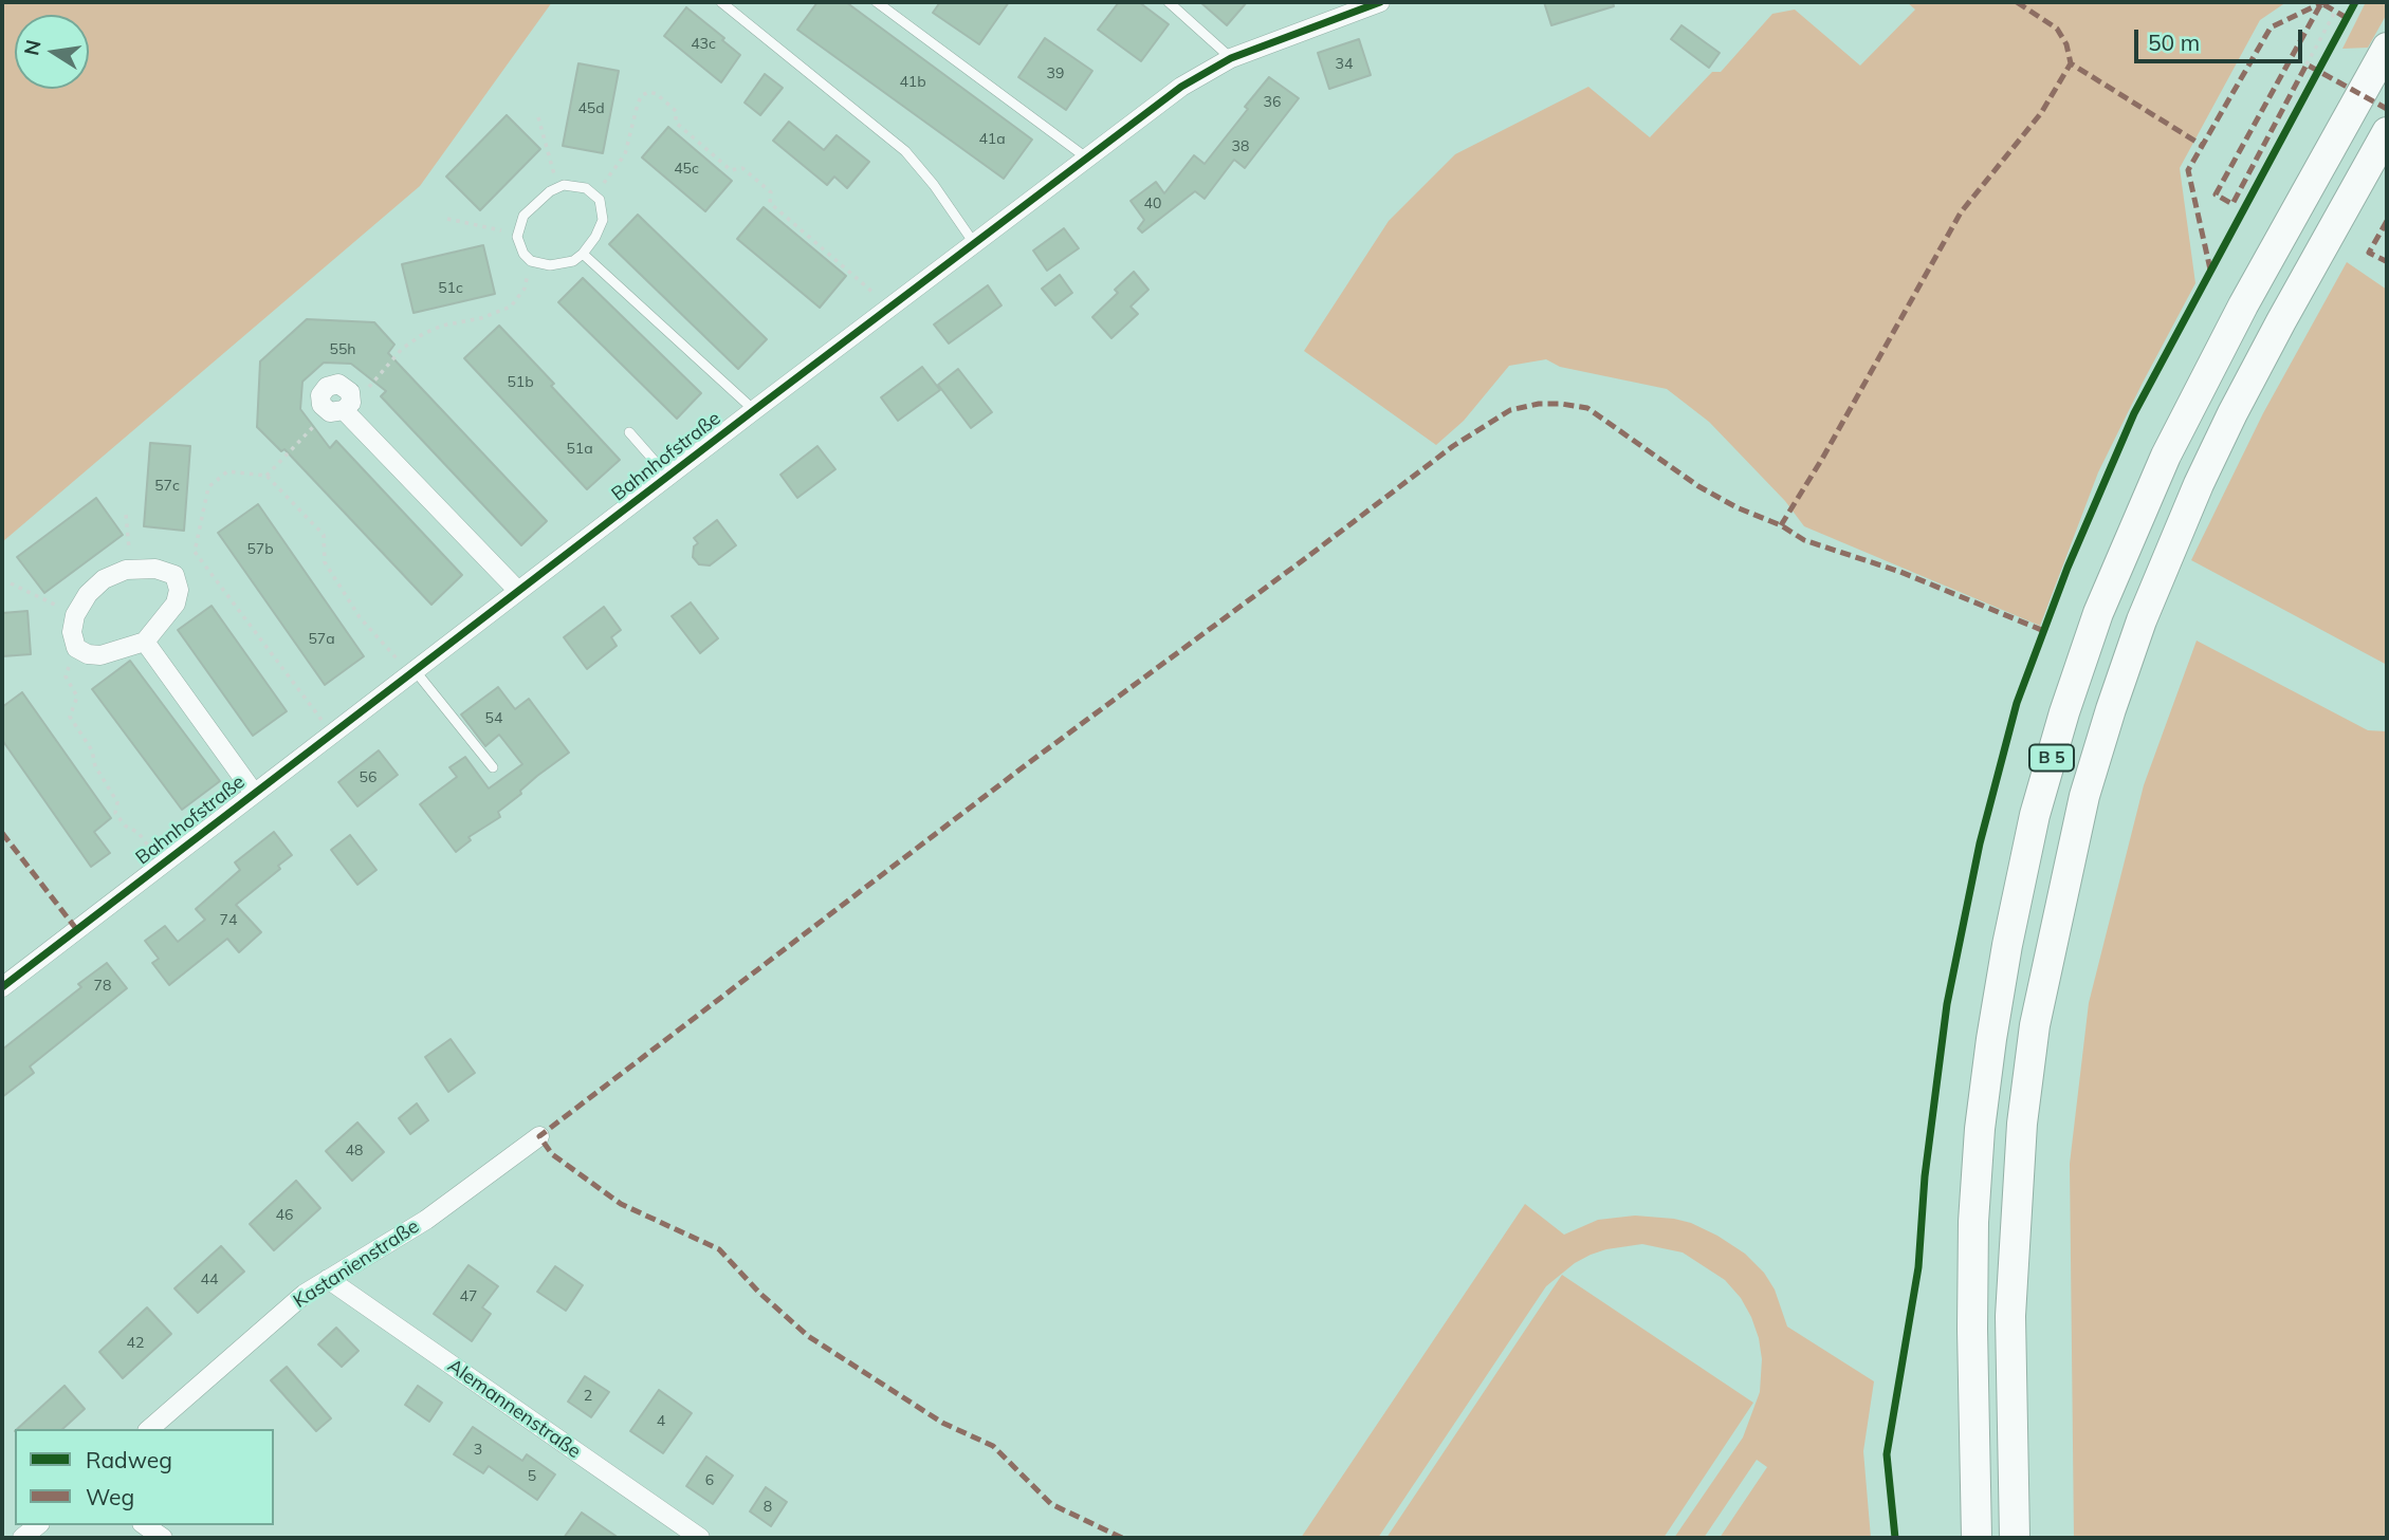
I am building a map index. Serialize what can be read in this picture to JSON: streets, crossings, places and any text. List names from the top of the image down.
{
  "streets": {
    "highway": ["B 5"],
    "street": ["Bahnhofstraße", "Kastanienstraße", "Alemannenstraße"]
  },
  "crossings": [
    ["Kastanienstraße", "Alemannenstraße"]
  ],
  "house_numbers": [
    "43c",
    "34",
    "39",
    "41b",
    "36",
    "45d",
    "41a",
    "38",
    "45c",
    "40",
    "51c",
    "55h",
    "51b",
    "51a",
    "57c",
    "57b",
    "57a",
    "54",
    "56",
    "74",
    "78",
    "48",
    "46",
    "44",
    "47",
    "42",
    "2",
    "4",
    "3",
    "5",
    "6",
    "8"
  ],
  "legend": ["Radweg", "Weg"],
  "scale_bar": "50 m",
  "north": "left"
}
